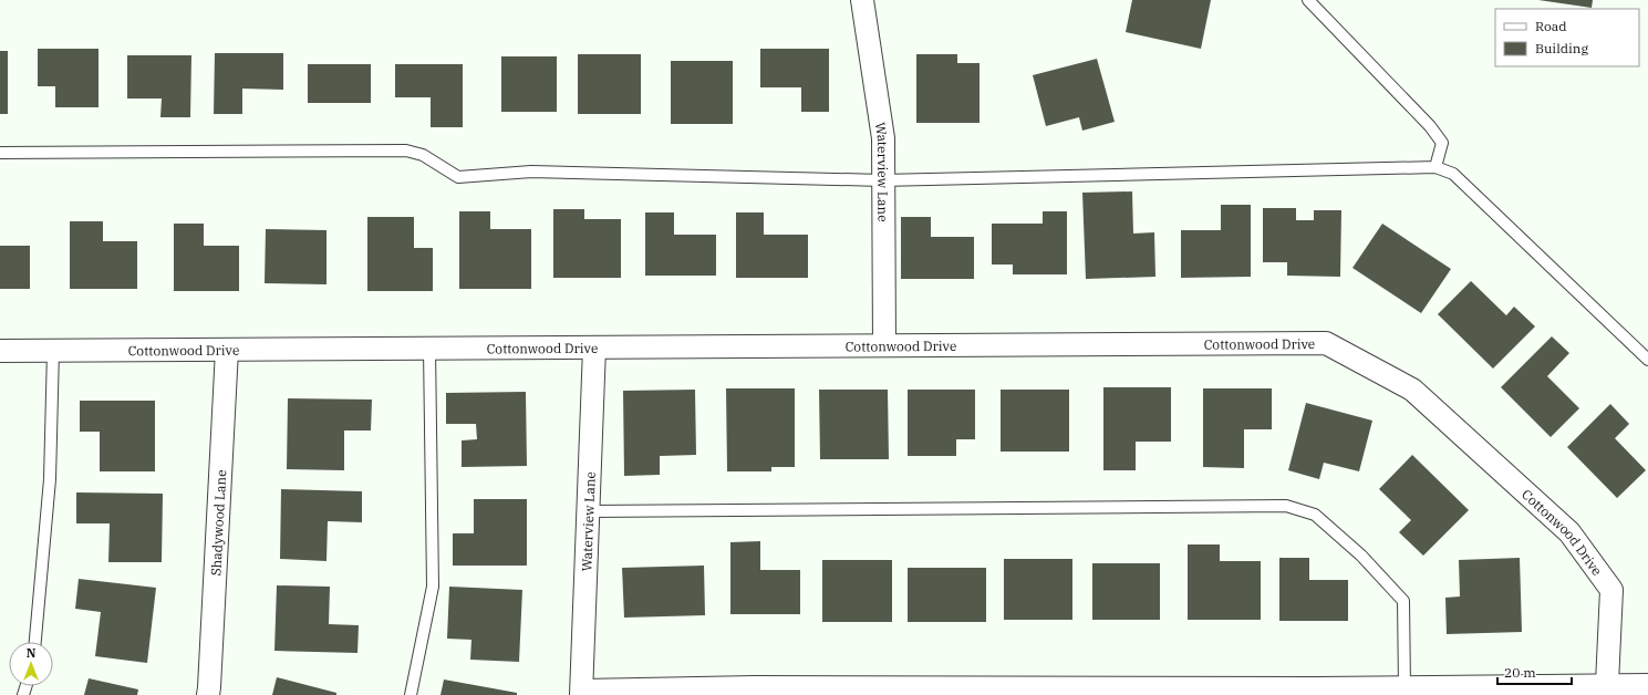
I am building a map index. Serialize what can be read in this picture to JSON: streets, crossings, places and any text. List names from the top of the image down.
{
  "streets": {
    "street": ["Waterview Lane", "Cottonwood Drive", "Shadywood Lane"]
  },
  "crossings": [
    ["Waterview Lane", "Cottonwood Drive"],
    ["Cottonwood Drive", "Shadywood Lane"]
  ],
  "legend": ["Road", "Building"],
  "scale_bar": "20 m",
  "north": "top"
}
